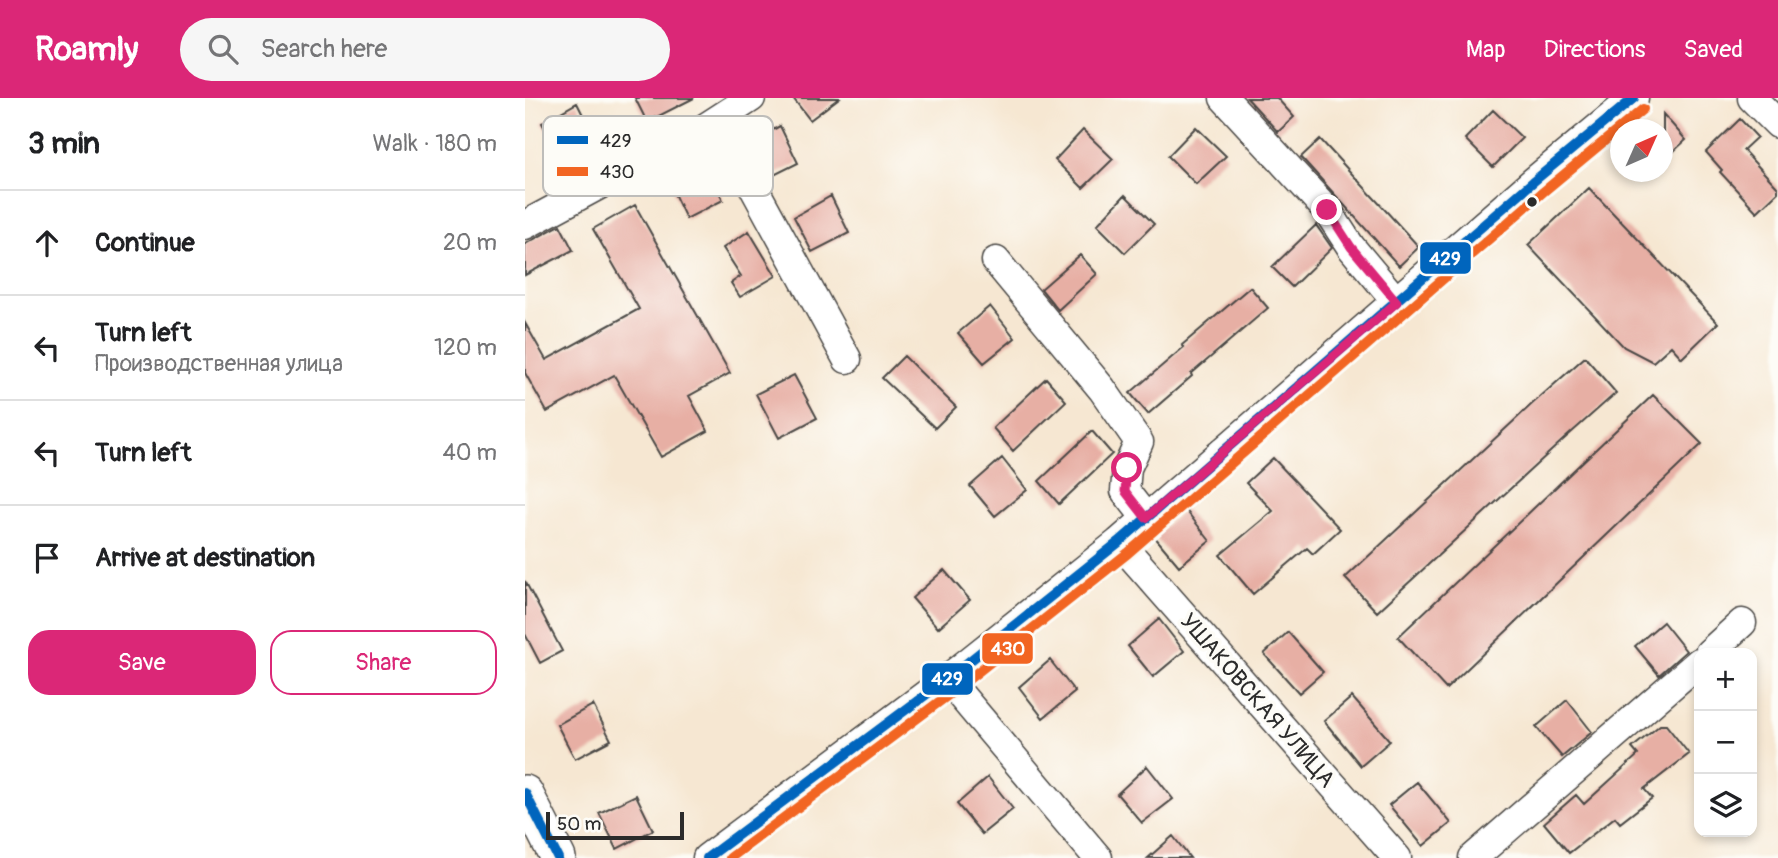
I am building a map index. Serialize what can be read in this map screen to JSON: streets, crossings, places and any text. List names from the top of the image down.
{
  "streets": {
    "street": ["УШАКОВСКАЯ УЛИЦА"]
  },
  "lines": ["transit line 429", "transit line 430"],
  "legend": ["429", "430"],
  "scale_bar": "50 m",
  "north": "top right",
  "page": {
    "header": "Roamly",
    "search": "Search here",
    "nav": ["Map", "Directions", "Saved"],
    "heading": ["3 min", "Walk · 180 m"],
    "list": [
      ["Continue", "20 m"],
      ["Turn left", "Производственная улица", "120 m"],
      ["Turn left", "40 m"],
      "Arrive at destination"
    ],
    "buttons": ["Save", "Share"],
    "map_buttons": ["+", "−"],
    "scale": "50 m"
  }
}
